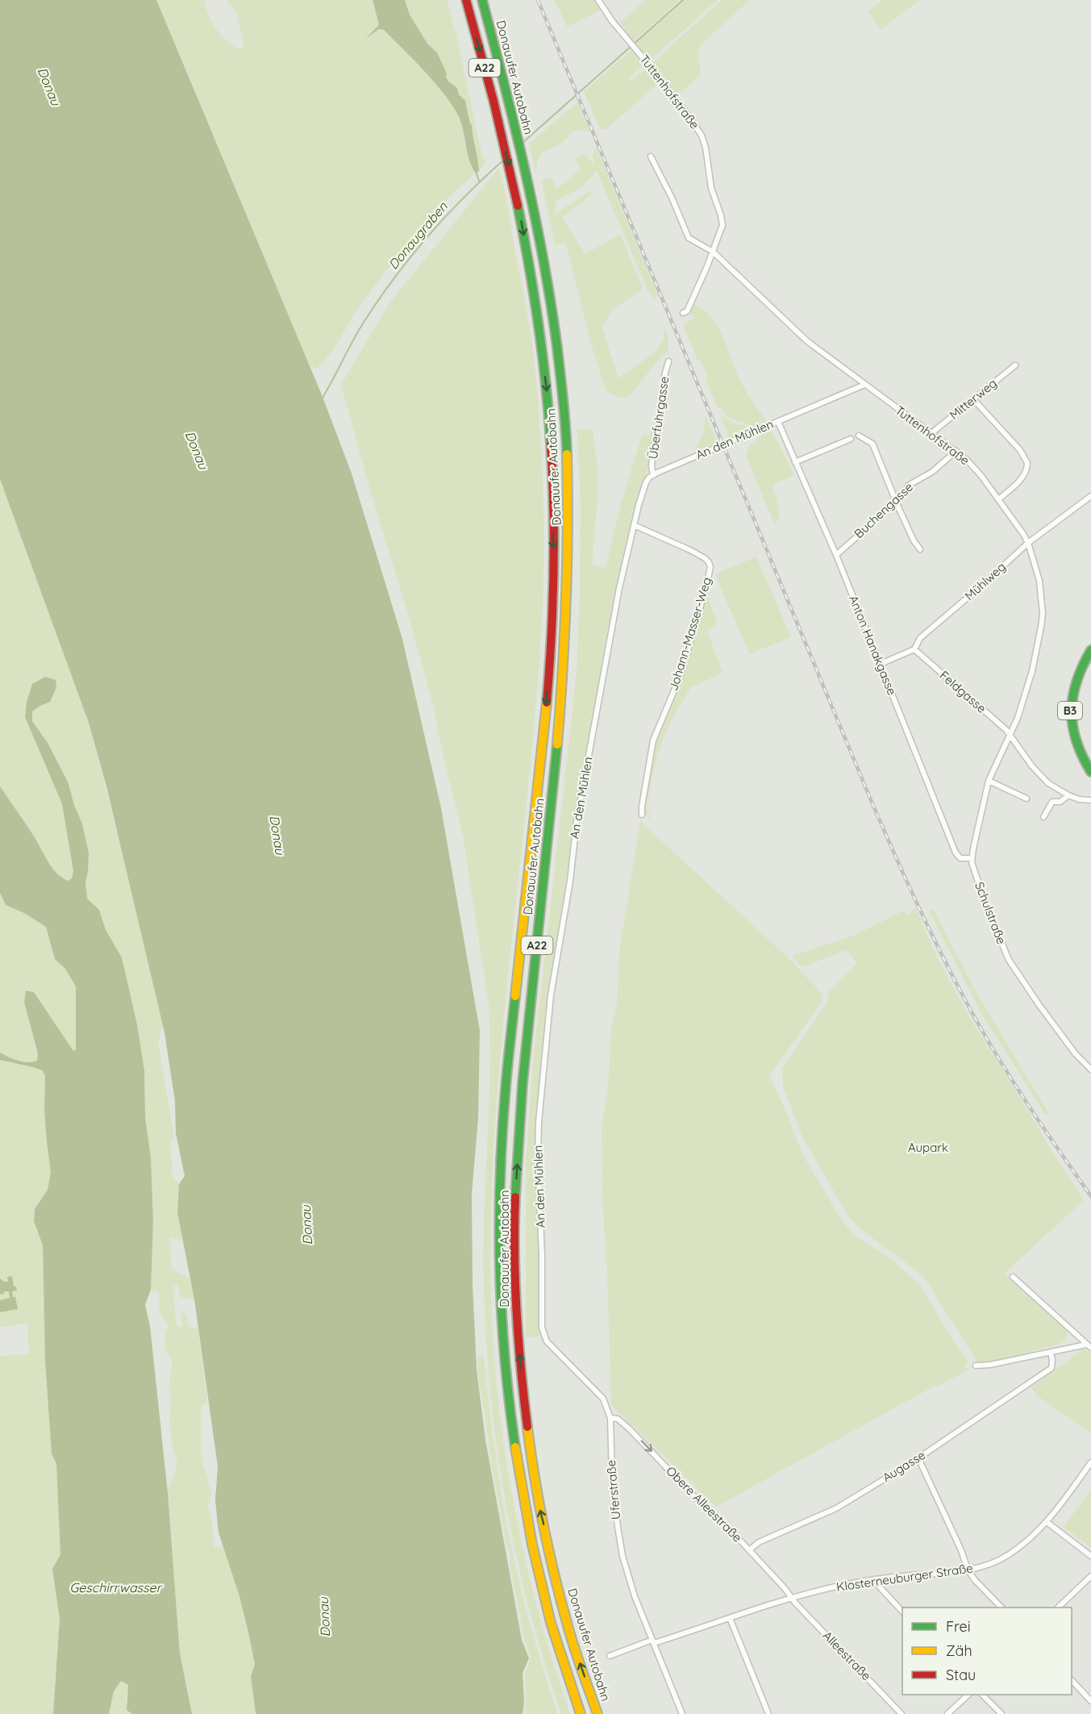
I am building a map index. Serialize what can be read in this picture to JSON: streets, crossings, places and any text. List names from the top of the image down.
{
  "streets": {
    "main road": ["A22", "Donauufer Autobahn", "B3"],
    "street": [
      "Tuttenhofstraße",
      "Mitterweg",
      "Überfuhrgasse",
      "An den Mühlen",
      "Buchengasse",
      "Mühlweg",
      "Johann-Masser-Weg",
      "Anton Hanakgasse",
      "Feldgasse",
      "Schulstraße",
      "Augasse",
      "Uferstraße",
      "Obere Alleestraße",
      "Klosterneuburger Straße",
      "Alleestraße"
    ]
  },
  "crossings": [
    ["Tuttenhofstraße", "Mitterweg"],
    ["Tuttenhofstraße", "An den Mühlen"],
    ["Tuttenhofstraße", "Buchengasse"],
    ["Tuttenhofstraße", "Mühlweg"],
    ["Tuttenhofstraße", "Feldgasse"],
    ["Tuttenhofstraße", "Schulstraße"],
    ["Überfuhrgasse", "An den Mühlen"],
    ["An den Mühlen", "Johann-Masser-Weg"],
    ["An den Mühlen", "Anton Hanakgasse"],
    ["An den Mühlen", "Uferstraße"],
    ["Buchengasse", "Anton Hanakgasse"],
    ["Mühlweg", "Feldgasse"],
    ["Anton Hanakgasse", "Schulstraße"],
    ["Feldgasse", "Schulstraße"],
    ["Augasse", "Obere Alleestraße"],
    ["Uferstraße", "Obere Alleestraße"],
    ["Uferstraße", "Klosterneuburger Straße"],
    ["Obere Alleestraße", "Klosterneuburger Straße"],
    ["Obere Alleestraße", "Alleestraße"],
    ["Klosterneuburger Straße", "Alleestraße"]
  ],
  "one_way": ["Obere Alleestraße"],
  "water": ["Donau", "Donaugraben", "Geschirrwasser"],
  "parks": ["Aupark"],
  "legend": ["Frei", "Zäh", "Stau"]
}
